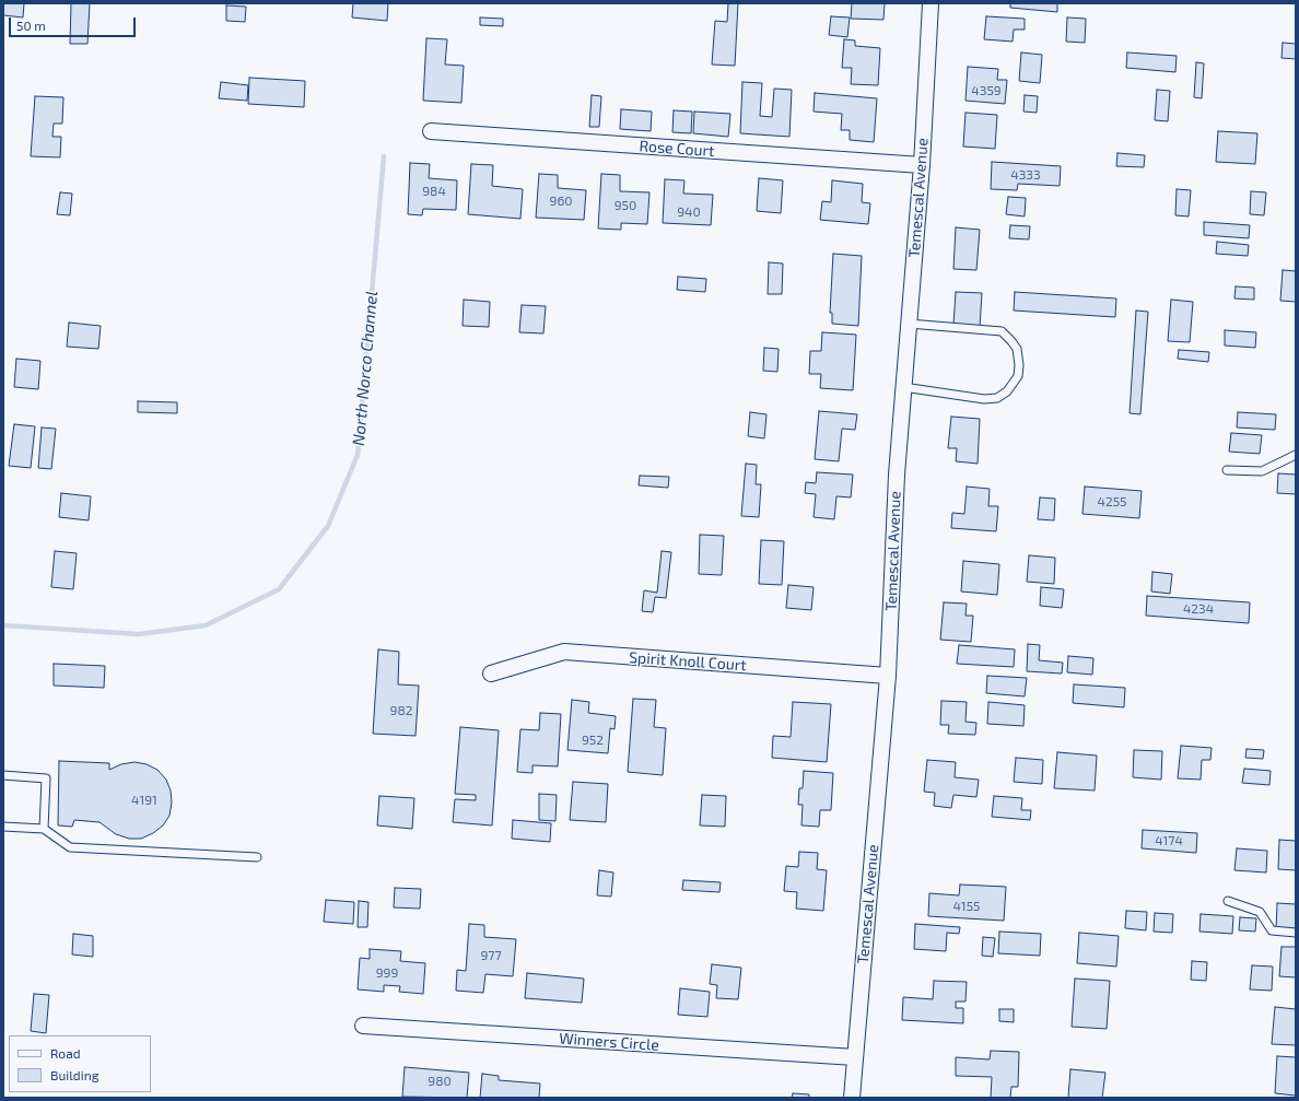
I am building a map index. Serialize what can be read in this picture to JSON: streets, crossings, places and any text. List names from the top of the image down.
{
  "streets": {
    "street": [
      "Rose Court",
      "Temescal Avenue",
      "Spirit Knoll Court",
      "Winners Circle"
    ]
  },
  "crossings": [
    ["Rose Court", "Temescal Avenue"],
    ["Temescal Avenue", "Spirit Knoll Court"],
    ["Temescal Avenue", "Winners Circle"]
  ],
  "water": ["North Norco Channel"],
  "house_numbers": [
    "4359",
    "4333",
    "984",
    "960",
    "950",
    "940",
    "4255",
    "4234",
    "982",
    "952",
    "4191",
    "4174",
    "4155",
    "977",
    "999",
    "980"
  ],
  "legend": ["Road", "Building"],
  "scale_bar": "50 m"
}
